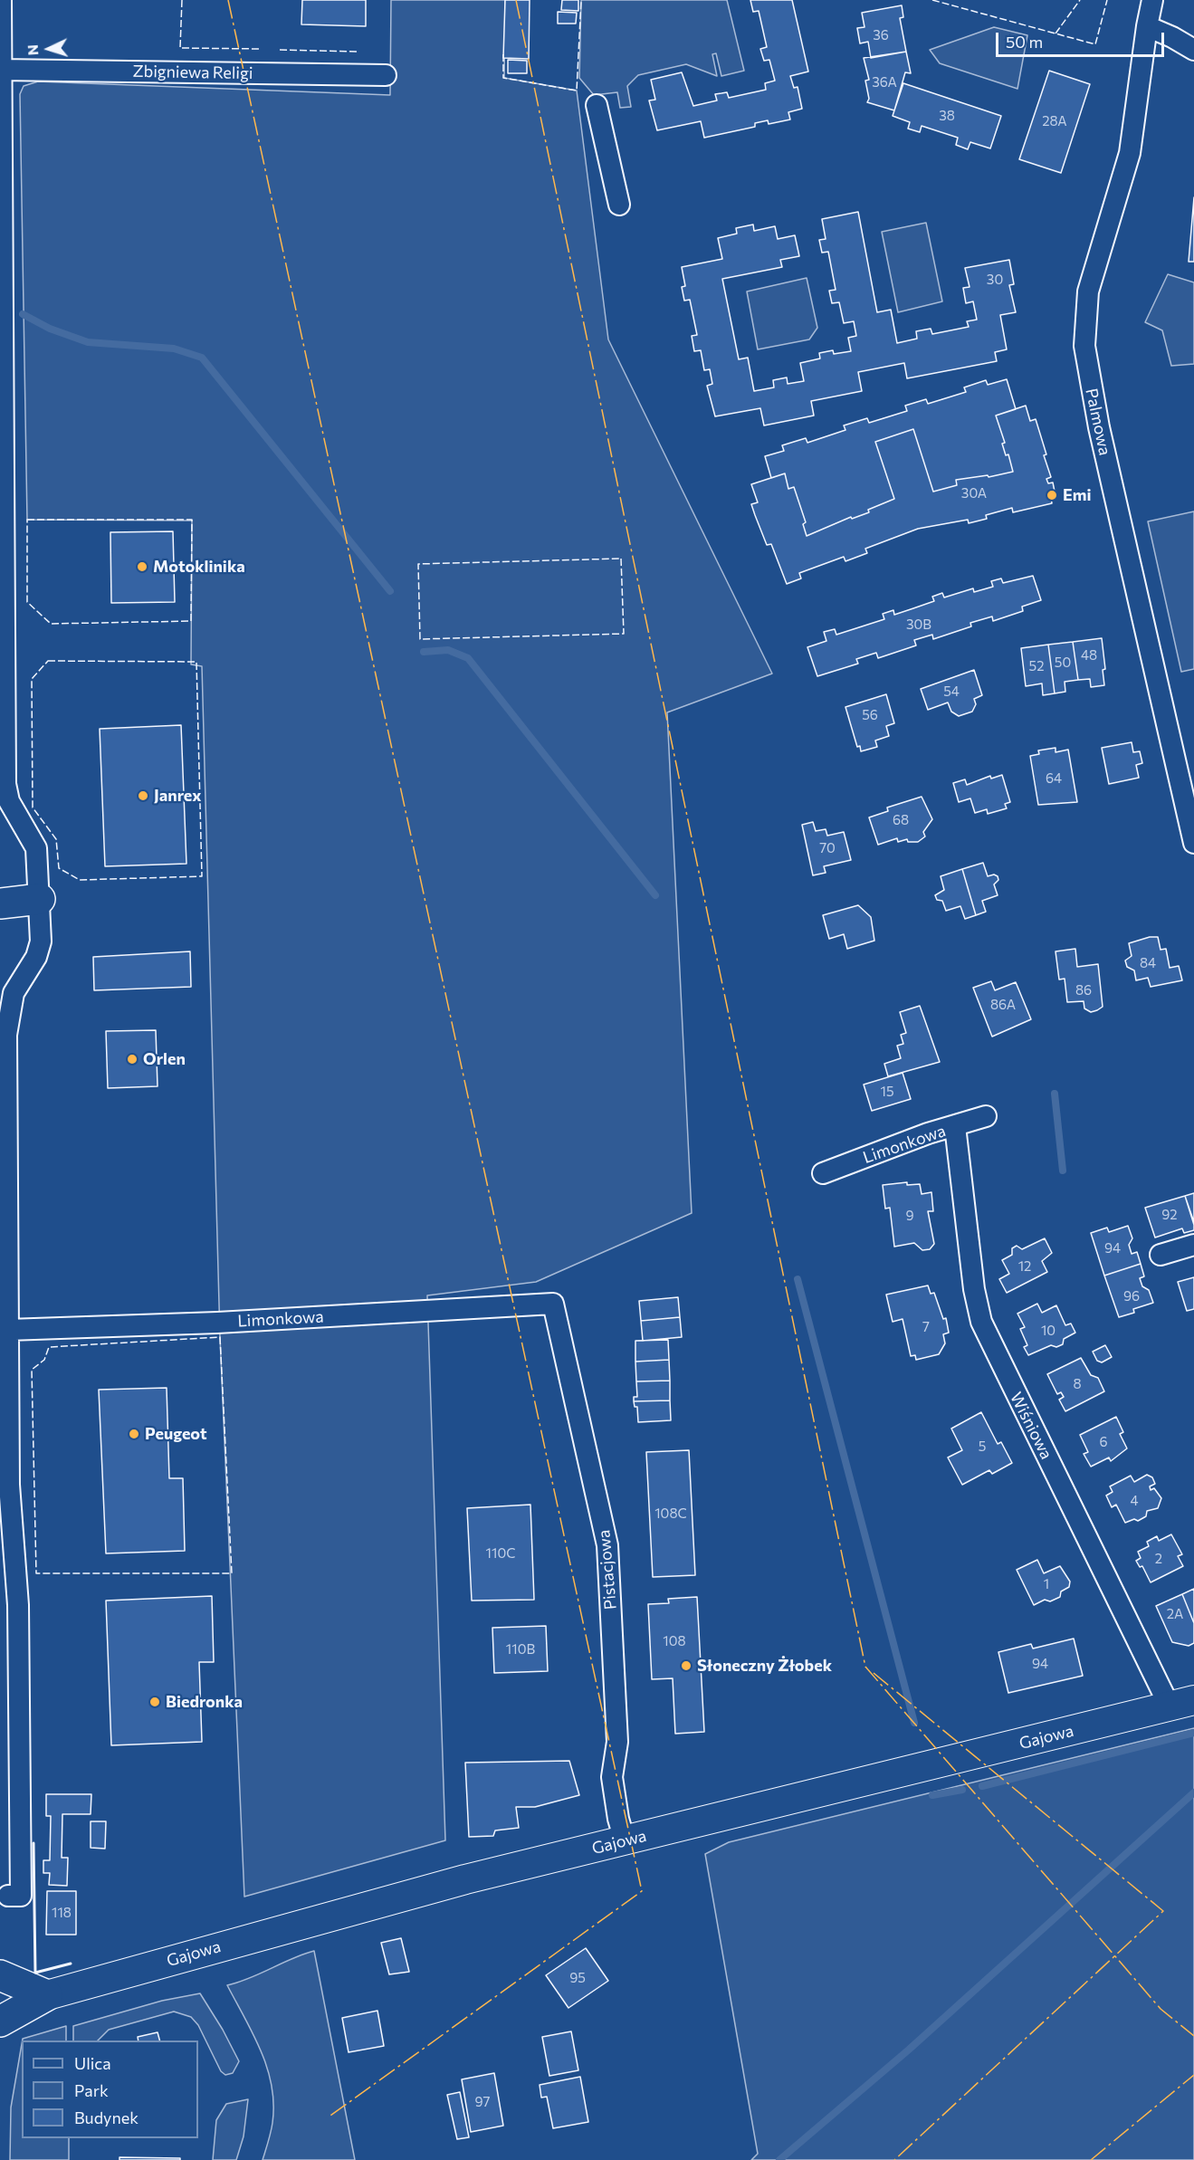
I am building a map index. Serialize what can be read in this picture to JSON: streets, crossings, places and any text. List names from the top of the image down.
{
  "streets": {
    "street": [
      "Zbigniewa Religi",
      "Palmowa",
      "Limonkowa",
      "Wiśniowa",
      "Pistacjowa",
      "Gajowa"
    ]
  },
  "crossings": [
    ["Limonkowa", "Wiśniowa"],
    ["Limonkowa", "Pistacjowa"],
    ["Wiśniowa", "Gajowa"],
    ["Pistacjowa", "Gajowa"]
  ],
  "places": [
    "Emi",
    "Motoklinika",
    "Janrex",
    "Orlen",
    "Peugeot",
    "Słoneczny Żłobek",
    "Biedronka"
  ],
  "house_numbers": [
    "36",
    "36A",
    "38",
    "28A",
    "30",
    "30A",
    "30B",
    "48",
    "50",
    "52",
    "54",
    "56",
    "64",
    "68",
    "70",
    "84",
    "86",
    "86A",
    "15",
    "92",
    "9",
    "94",
    "12",
    "96",
    "7",
    "10",
    "8",
    "6",
    "5",
    "4",
    "108C",
    "110C",
    "2",
    "1",
    "2A",
    "108",
    "110B",
    "94",
    "118",
    "95",
    "97"
  ],
  "legend": ["Ulica", "Park", "Budynek"],
  "scale_bar": "50 m",
  "north": "left"
}
